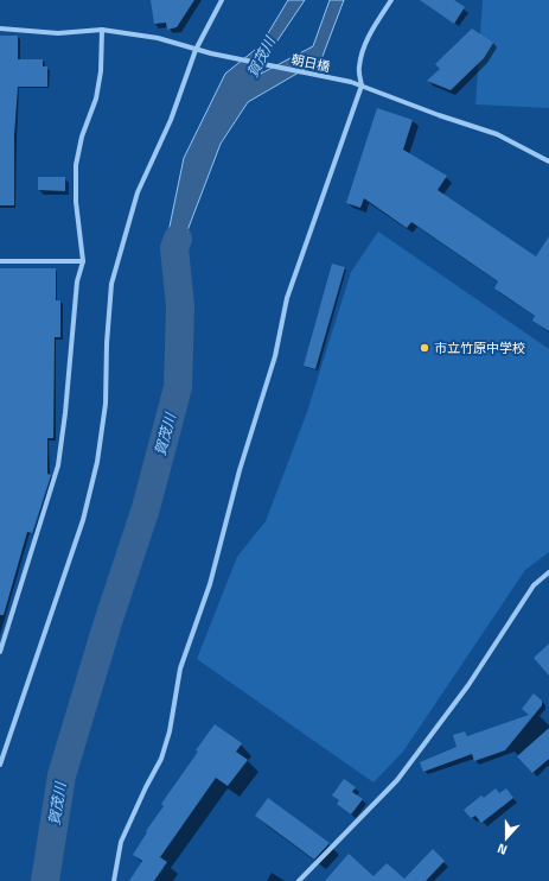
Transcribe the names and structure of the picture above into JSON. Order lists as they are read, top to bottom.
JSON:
{
  "streets": {
    "street": ["朝日橋"]
  },
  "water": ["賀茂川"],
  "places": ["市立竹原中学校"],
  "north": "bottom"
}
